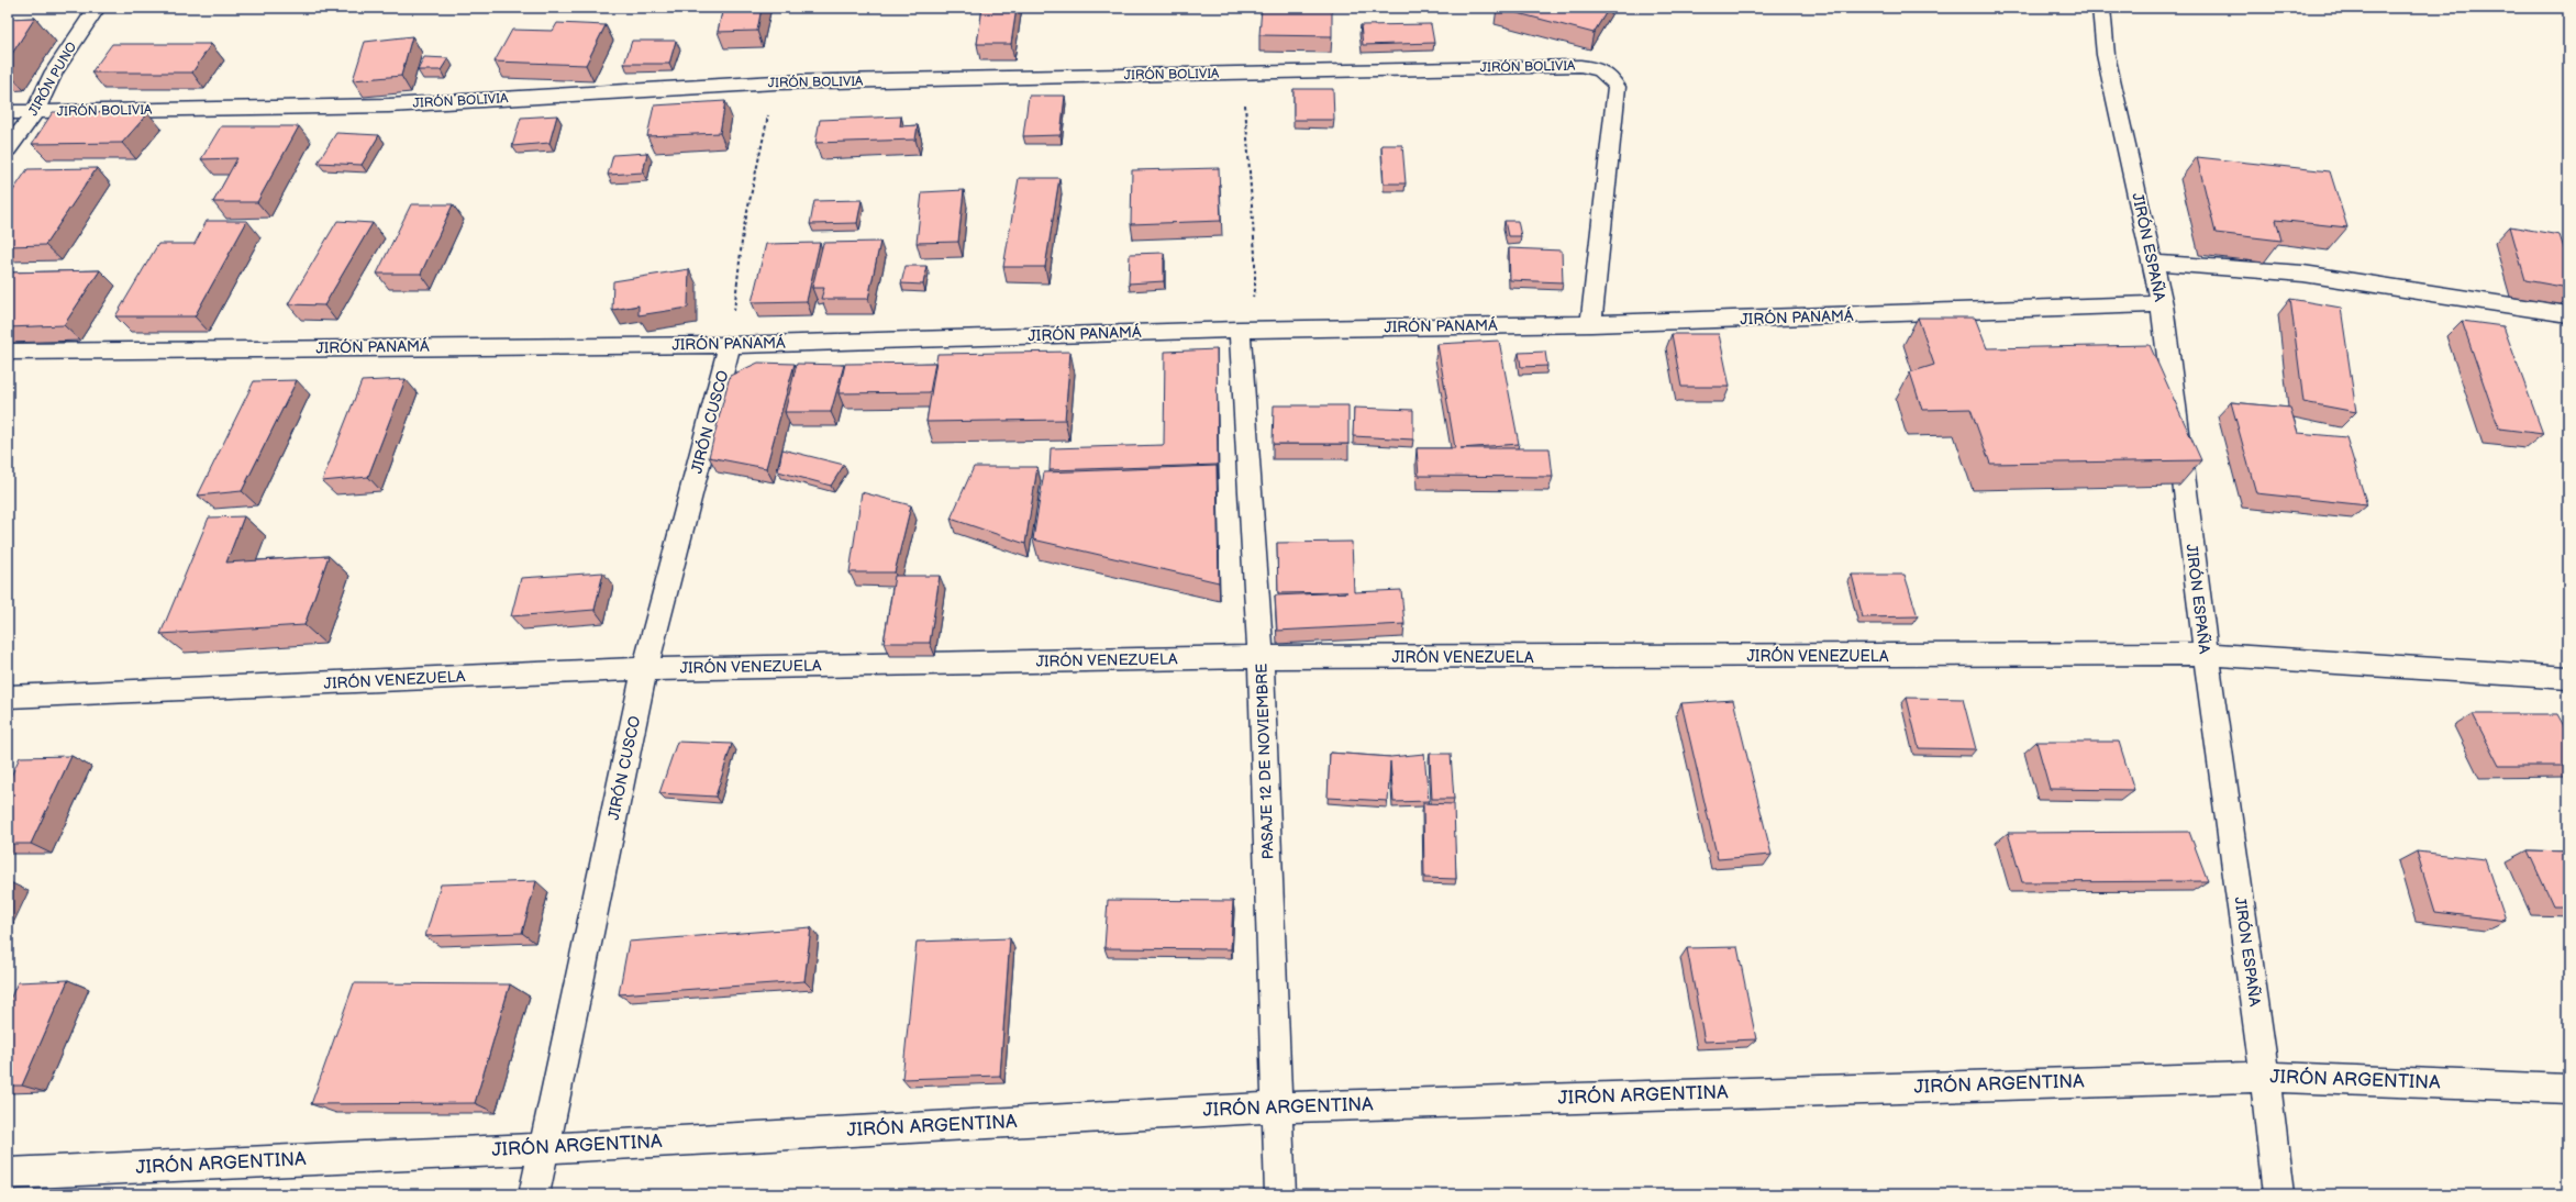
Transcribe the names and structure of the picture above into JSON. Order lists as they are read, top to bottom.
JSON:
{
  "streets": {
    "street": [
      "JIRÓN BOLIVIA",
      "JIRÓN PUNO",
      "JIRÓN ESPAÑA",
      "JIRÓN PANAMÁ",
      "JIRÓN CUSCO",
      "JIRÓN VENEZUELA",
      "PASAJE 12 DE NOVIEMBRE",
      "JIRÓN ARGENTINA"
    ]
  },
  "crossings": [
    ["JIRÓN BOLIVIA", "JIRÓN PUNO"],
    ["JIRÓN BOLIVIA", "JIRÓN PANAMÁ"],
    ["JIRÓN ESPAÑA", "JIRÓN PANAMÁ"],
    ["JIRÓN ESPAÑA", "JIRÓN VENEZUELA"],
    ["JIRÓN ESPAÑA", "JIRÓN ARGENTINA"],
    ["JIRÓN PANAMÁ", "JIRÓN CUSCO"],
    ["JIRÓN PANAMÁ", "PASAJE 12 DE NOVIEMBRE"],
    ["JIRÓN CUSCO", "JIRÓN VENEZUELA"],
    ["JIRÓN CUSCO", "JIRÓN ARGENTINA"],
    ["JIRÓN VENEZUELA", "PASAJE 12 DE NOVIEMBRE"],
    ["PASAJE 12 DE NOVIEMBRE", "JIRÓN ARGENTINA"]
  ]
}
